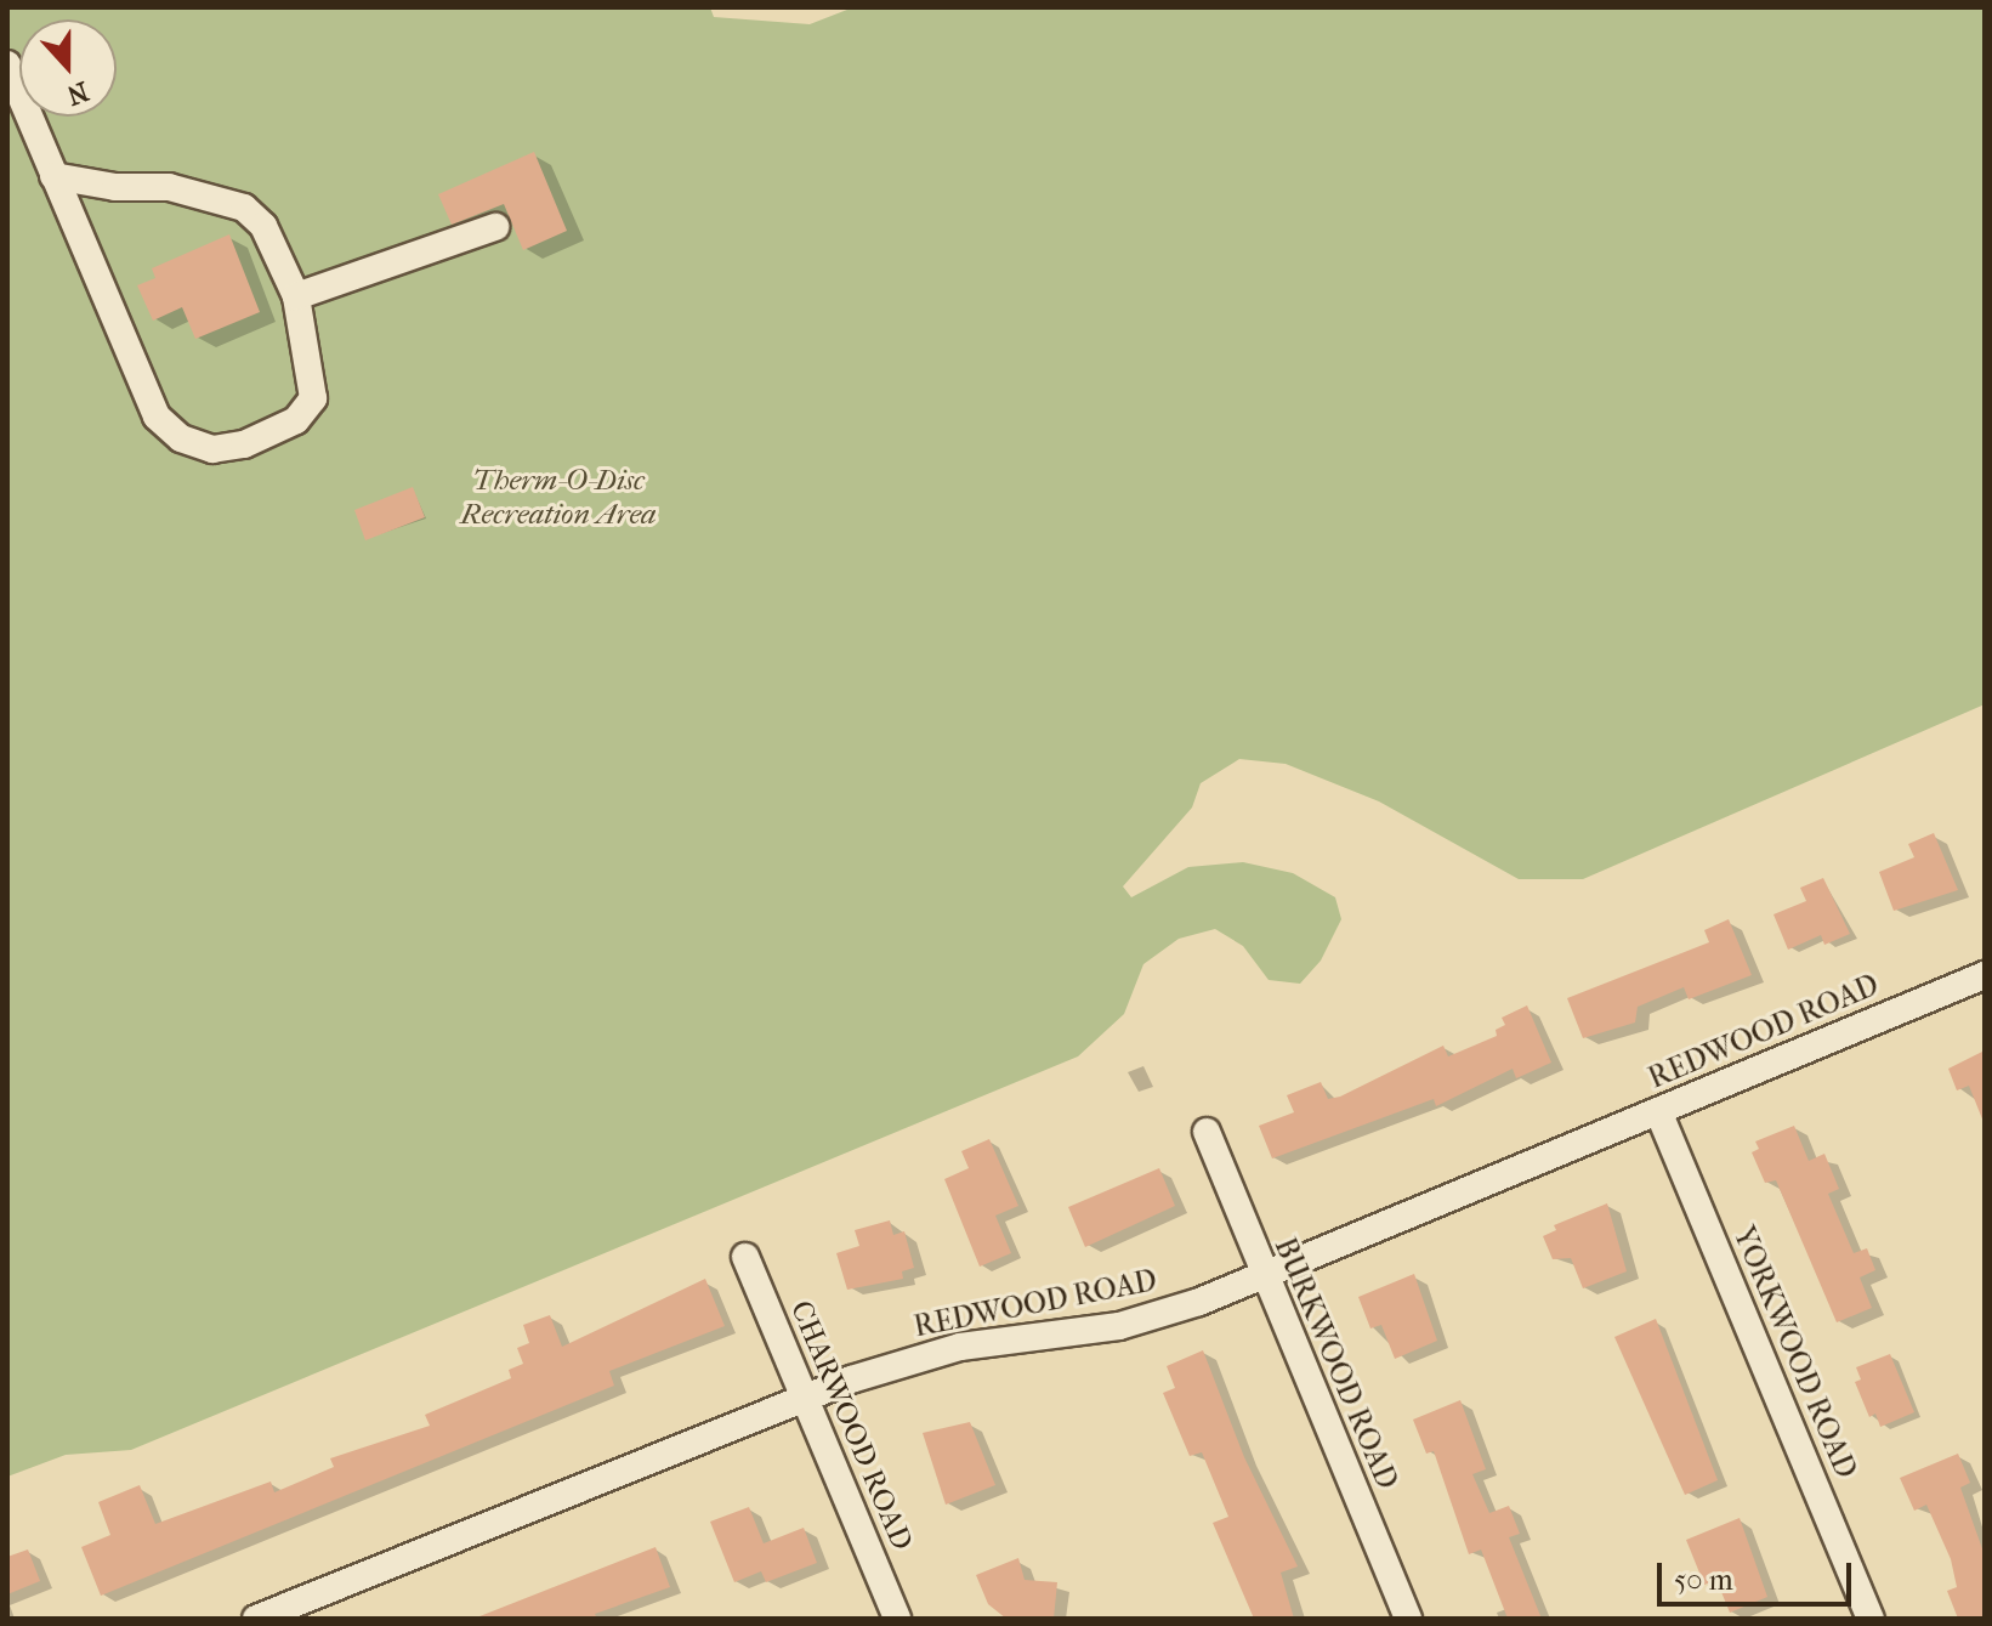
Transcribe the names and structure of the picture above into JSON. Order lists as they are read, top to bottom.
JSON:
{
  "streets": {
    "street": [
      "REDWOOD ROAD",
      "YORKWOOD ROAD",
      "BURKWOOD ROAD",
      "CHARWOOD ROAD"
    ]
  },
  "crossings": [
    ["REDWOOD ROAD", "YORKWOOD ROAD"],
    ["REDWOOD ROAD", "BURKWOOD ROAD"],
    ["REDWOOD ROAD", "CHARWOOD ROAD"]
  ],
  "parks": ["Therm-O-Disc Recreation Area"],
  "scale_bar": "50 m",
  "north": "bottom"
}
